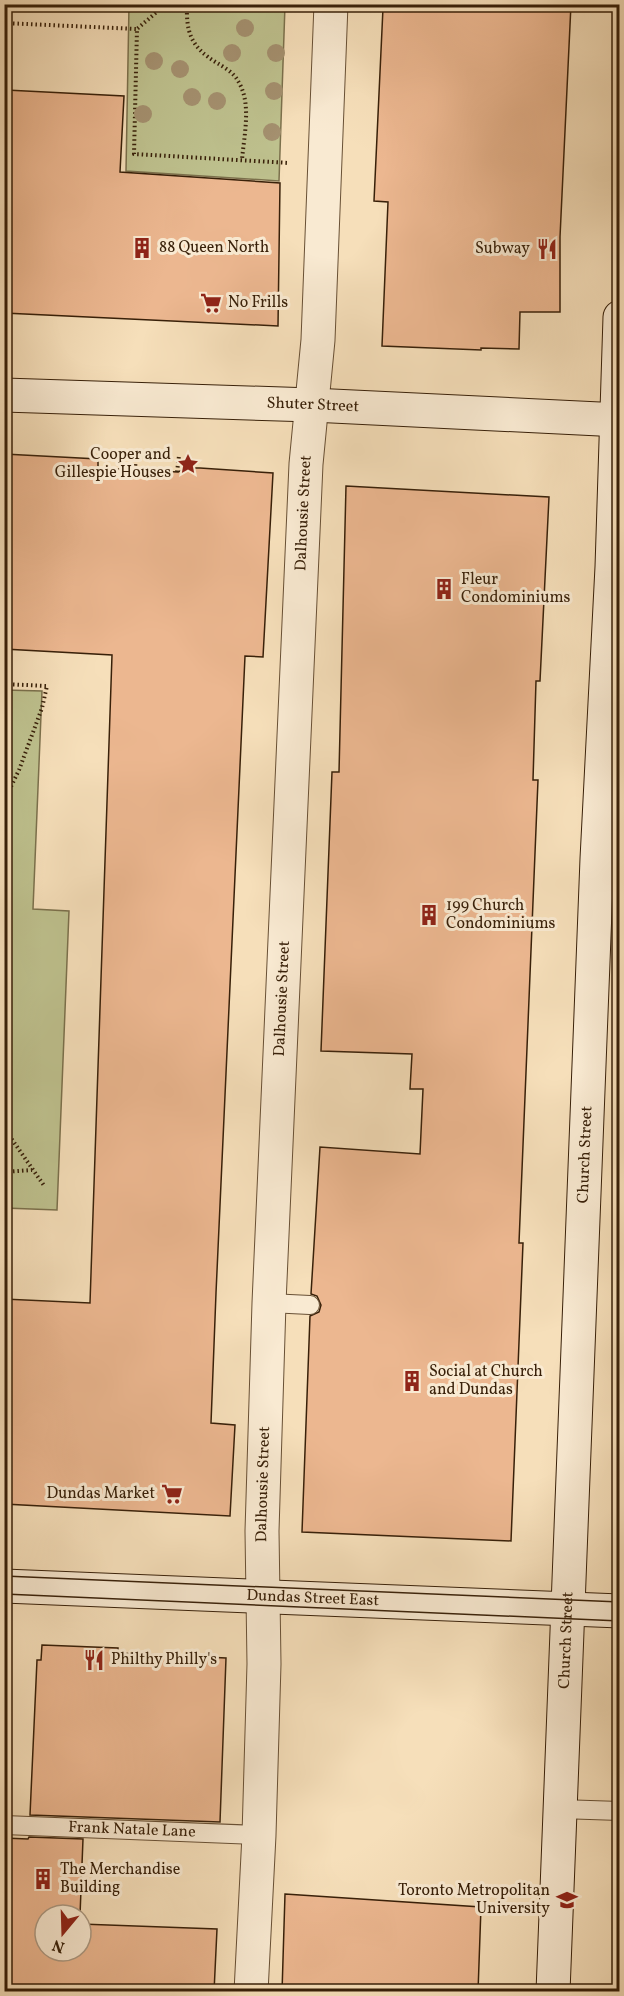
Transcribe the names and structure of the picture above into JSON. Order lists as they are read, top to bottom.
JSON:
{
  "streets": {
    "street": [
      "Shuter Street",
      "Dalhousie Street",
      "Church Street",
      "Dundas Street East"
    ],
    "lane": ["Frank Natale Lane"]
  },
  "crossings": [
    ["Shuter Street", "Dalhousie Street"],
    ["Shuter Street", "Church Street"],
    ["Dalhousie Street", "Dundas Street East"],
    ["Dalhousie Street", "Frank Natale Lane"],
    ["Church Street", "Dundas Street East"]
  ],
  "places": {
    "building": [
      "88 Queen North",
      "Fleur Condominiums",
      "199 Church Condominiums",
      "Social at Church and Dundas",
      "The Merchandise Building"
    ],
    "restaurant": ["Subway", "Philthy Philly's"],
    "supermarket": ["No Frills", "Dundas Market"],
    "place": ["Cooper and Gillespie Houses"],
    "school or university": ["Toronto Metropolitan University"]
  },
  "north": "bottom"
}
